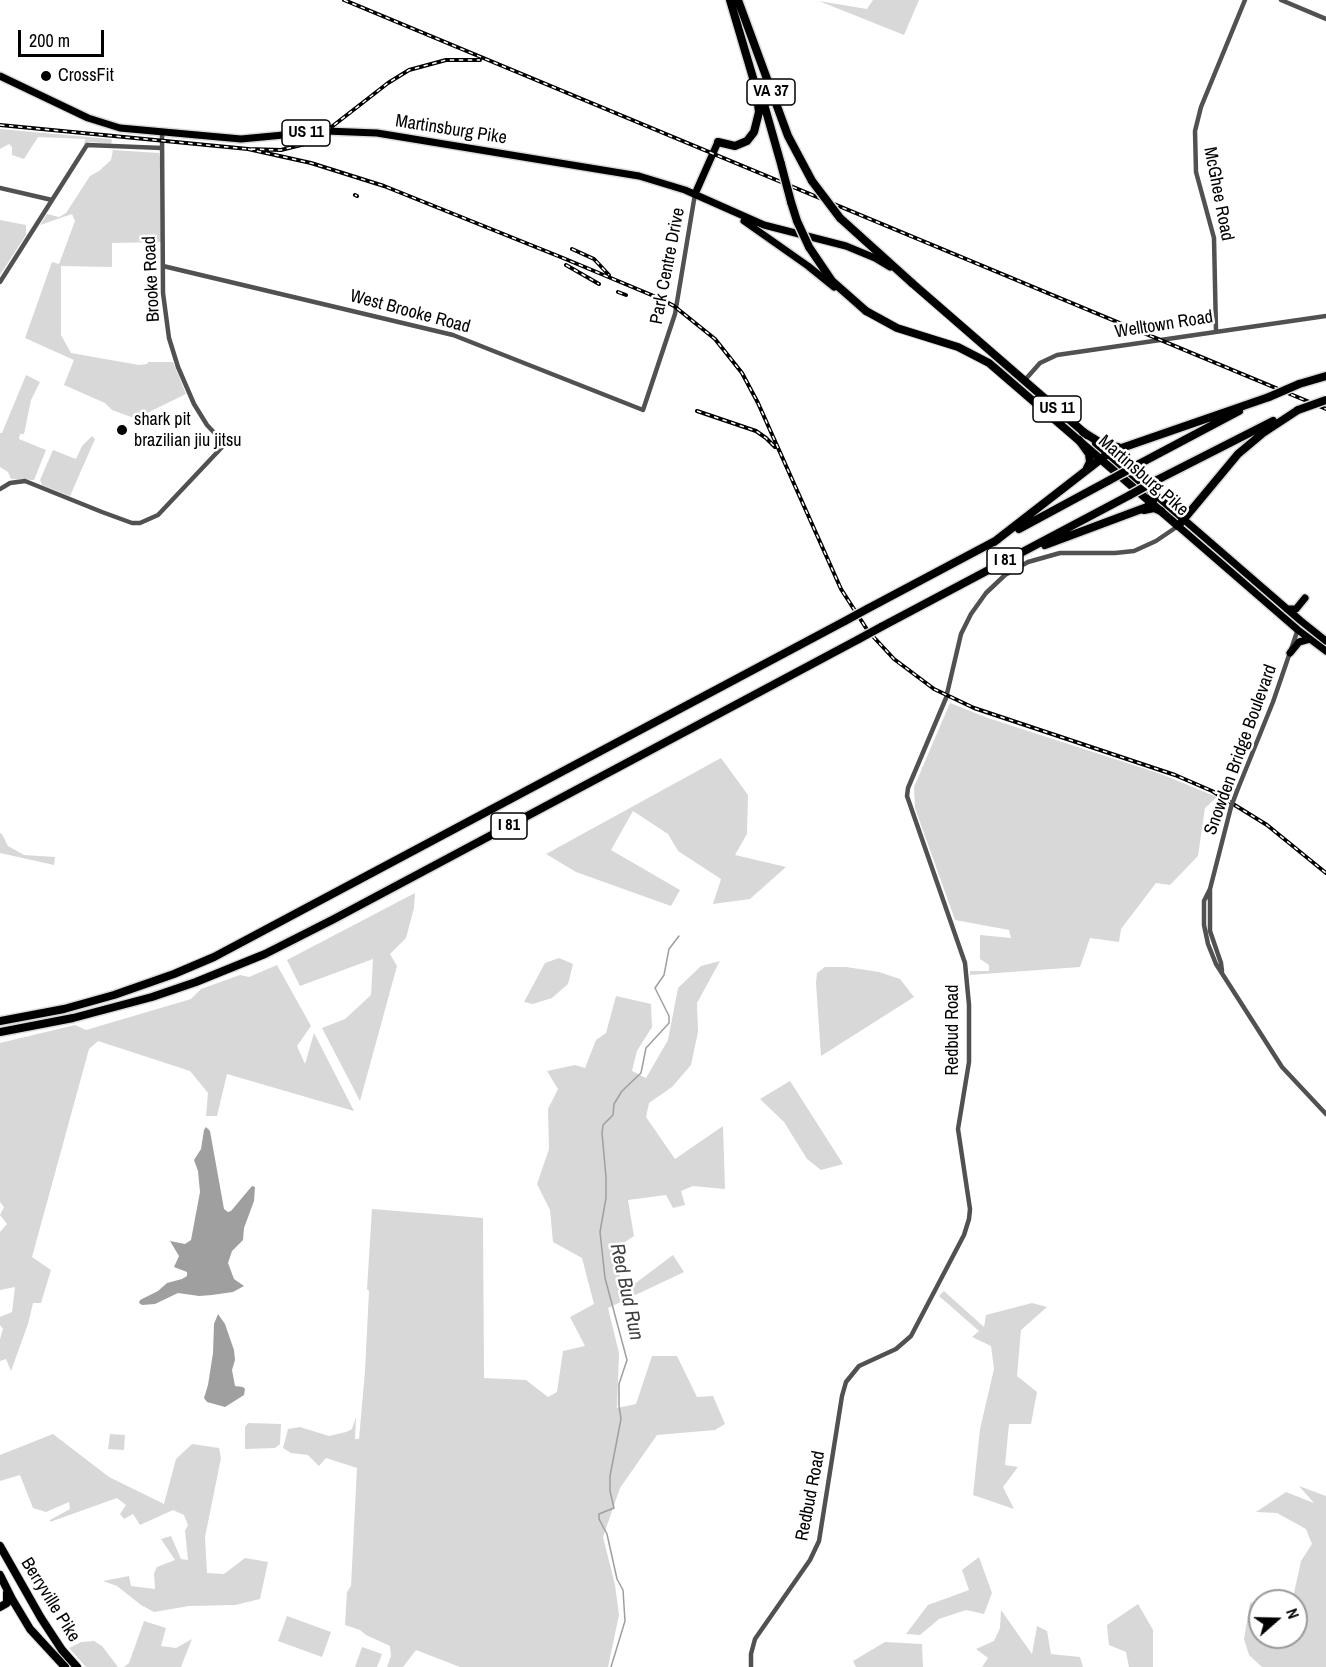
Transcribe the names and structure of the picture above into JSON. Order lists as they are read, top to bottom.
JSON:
{
  "streets": {
    "highway": [
      "VA 37",
      "Martinsburg Pike",
      "US 11",
      "I 81",
      "Berryville Pike"
    ],
    "street": [
      "McGhee Road",
      "Park Centre Drive",
      "Brooke Road",
      "West Brooke Road",
      "Welltown Road",
      "Snowden Bridge Boulevard",
      "Redbud Road"
    ]
  },
  "crossings": [
    ["VA 37", "Martinsburg Pike"],
    ["VA 37", "US 11"],
    ["Martinsburg Pike", "US 11"],
    ["Martinsburg Pike", "Park Centre Drive"],
    ["Martinsburg Pike", "Brooke Road"],
    ["Martinsburg Pike", "Welltown Road"],
    ["Martinsburg Pike", "Snowden Bridge Boulevard"],
    ["Martinsburg Pike", "Redbud Road"],
    ["US 11", "Brooke Road"],
    ["McGhee Road", "Welltown Road"],
    ["Park Centre Drive", "West Brooke Road"],
    ["Brooke Road", "West Brooke Road"]
  ],
  "water": ["Red Bud Run"],
  "places": ["CrossFit", "shark pit brazilian jiu jitsu"],
  "scale_bar": "200 m",
  "north": "right"
}
